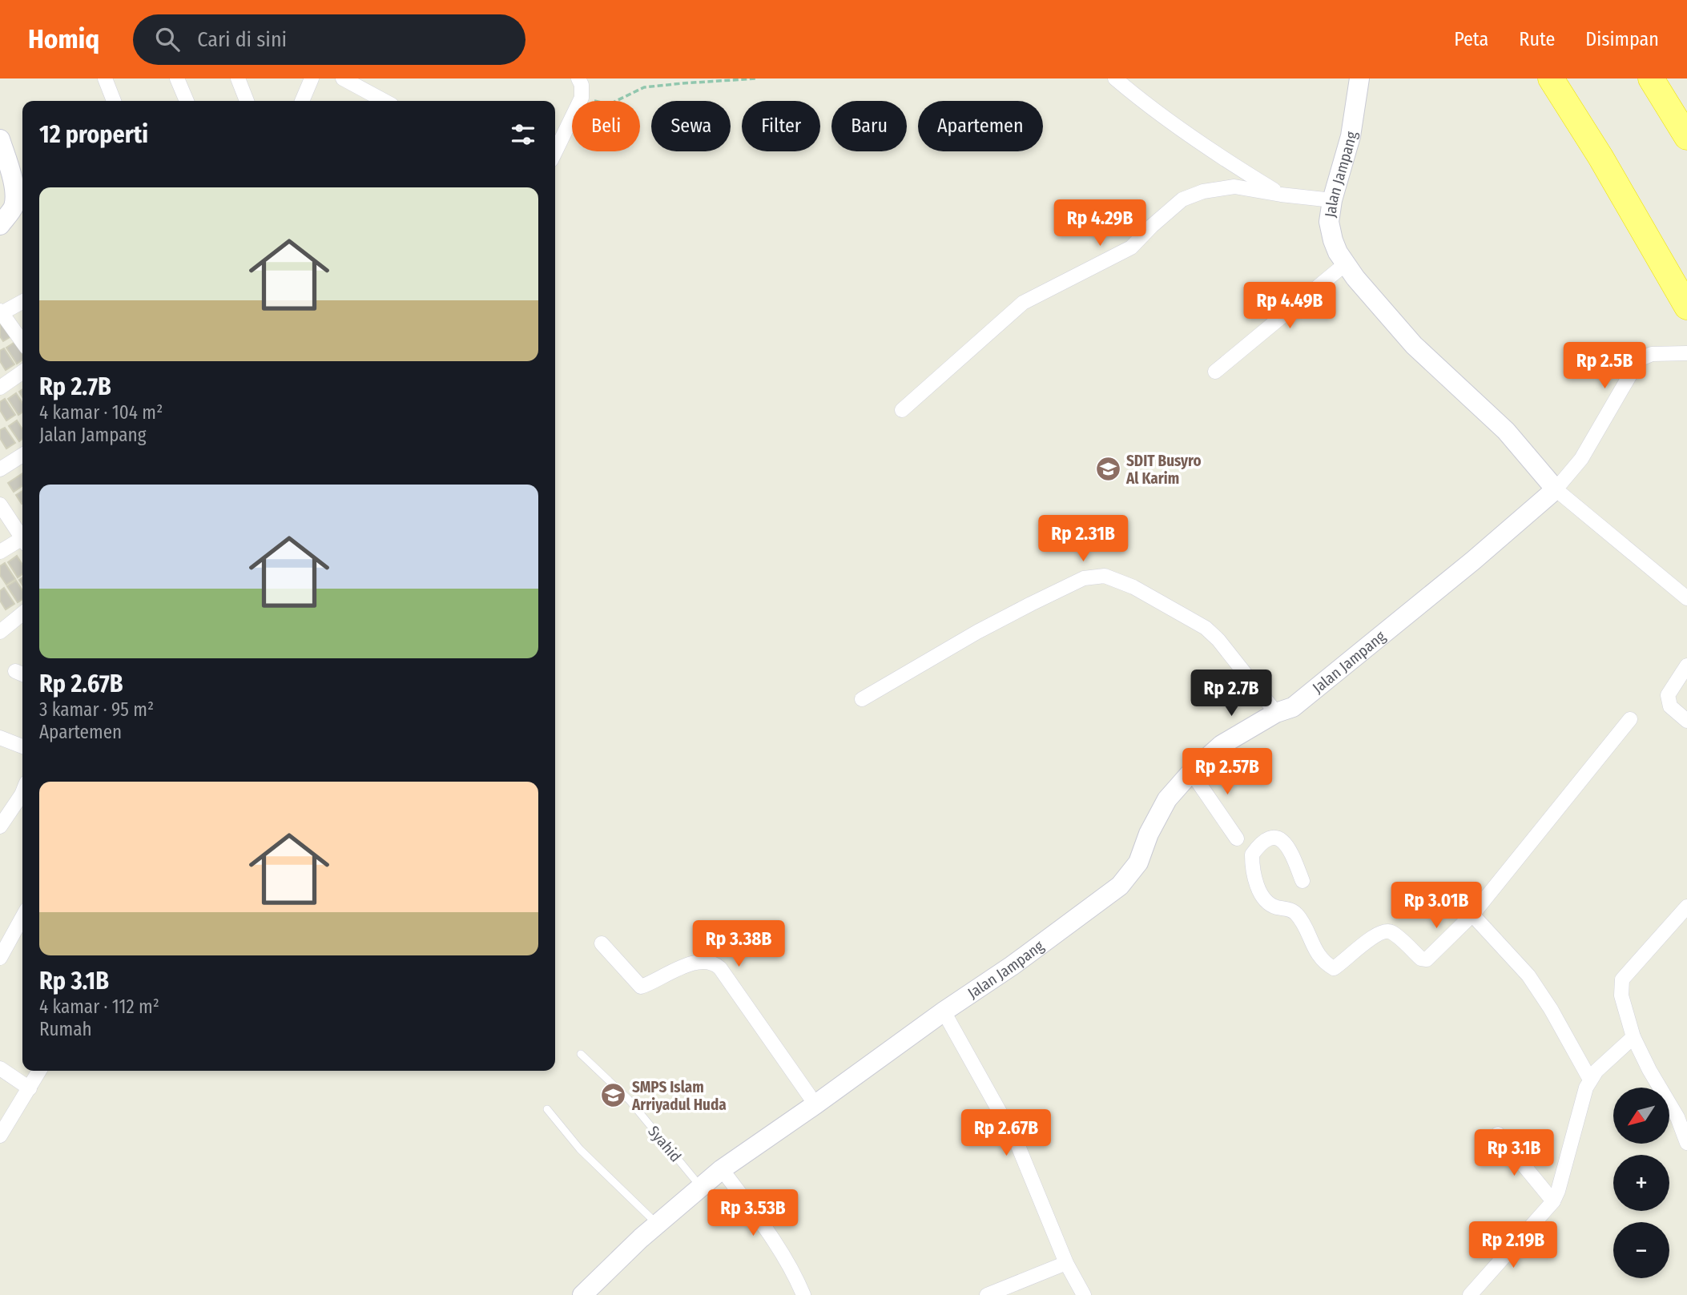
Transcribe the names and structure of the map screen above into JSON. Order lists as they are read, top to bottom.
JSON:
{
  "streets": {
    "street": ["Jalan Jampang"],
    "lane": ["Syahid"]
  },
  "crossings": [
    ["Jalan Jampang", "Syahid"]
  ],
  "places": {
    "school or university": ["SDIT Busyro Al Karim", "SMPS Islam Arriyadul Huda"]
  },
  "north": "bottom left",
  "page": {
    "header": "Homiq",
    "search": "Cari di sini",
    "nav": ["Peta", "Rute", "Disimpan"],
    "chip": [
      "Beli",
      "Sewa",
      "Filter",
      "Baru",
      "Apartemen"
    ],
    "heading": "12 properti",
    "list": [
      {
        "name": "Rp 2.7B",
        "note": "4 kamar · 104 m² · Jalan Jampang"
      },
      {
        "name": "Rp 2.67B",
        "note": "3 kamar · 95 m² · Apartemen"
      },
      {
        "name": "Rp 3.1B",
        "note": "4 kamar · 112 m² · Rumah"
      }
    ],
    "price": [
      "Rp 4.29B",
      "Rp 4.49B",
      "Rp 2.5B",
      "Rp 2.31B",
      "Rp 2.7B",
      "Rp 2.57B",
      "Rp 3.01B",
      "Rp 3.38B",
      "Rp 2.67B",
      "Rp 3.1B",
      "Rp 3.53B",
      "Rp 2.19B"
    ],
    "map_buttons": ["+", "−"]
  }
}
